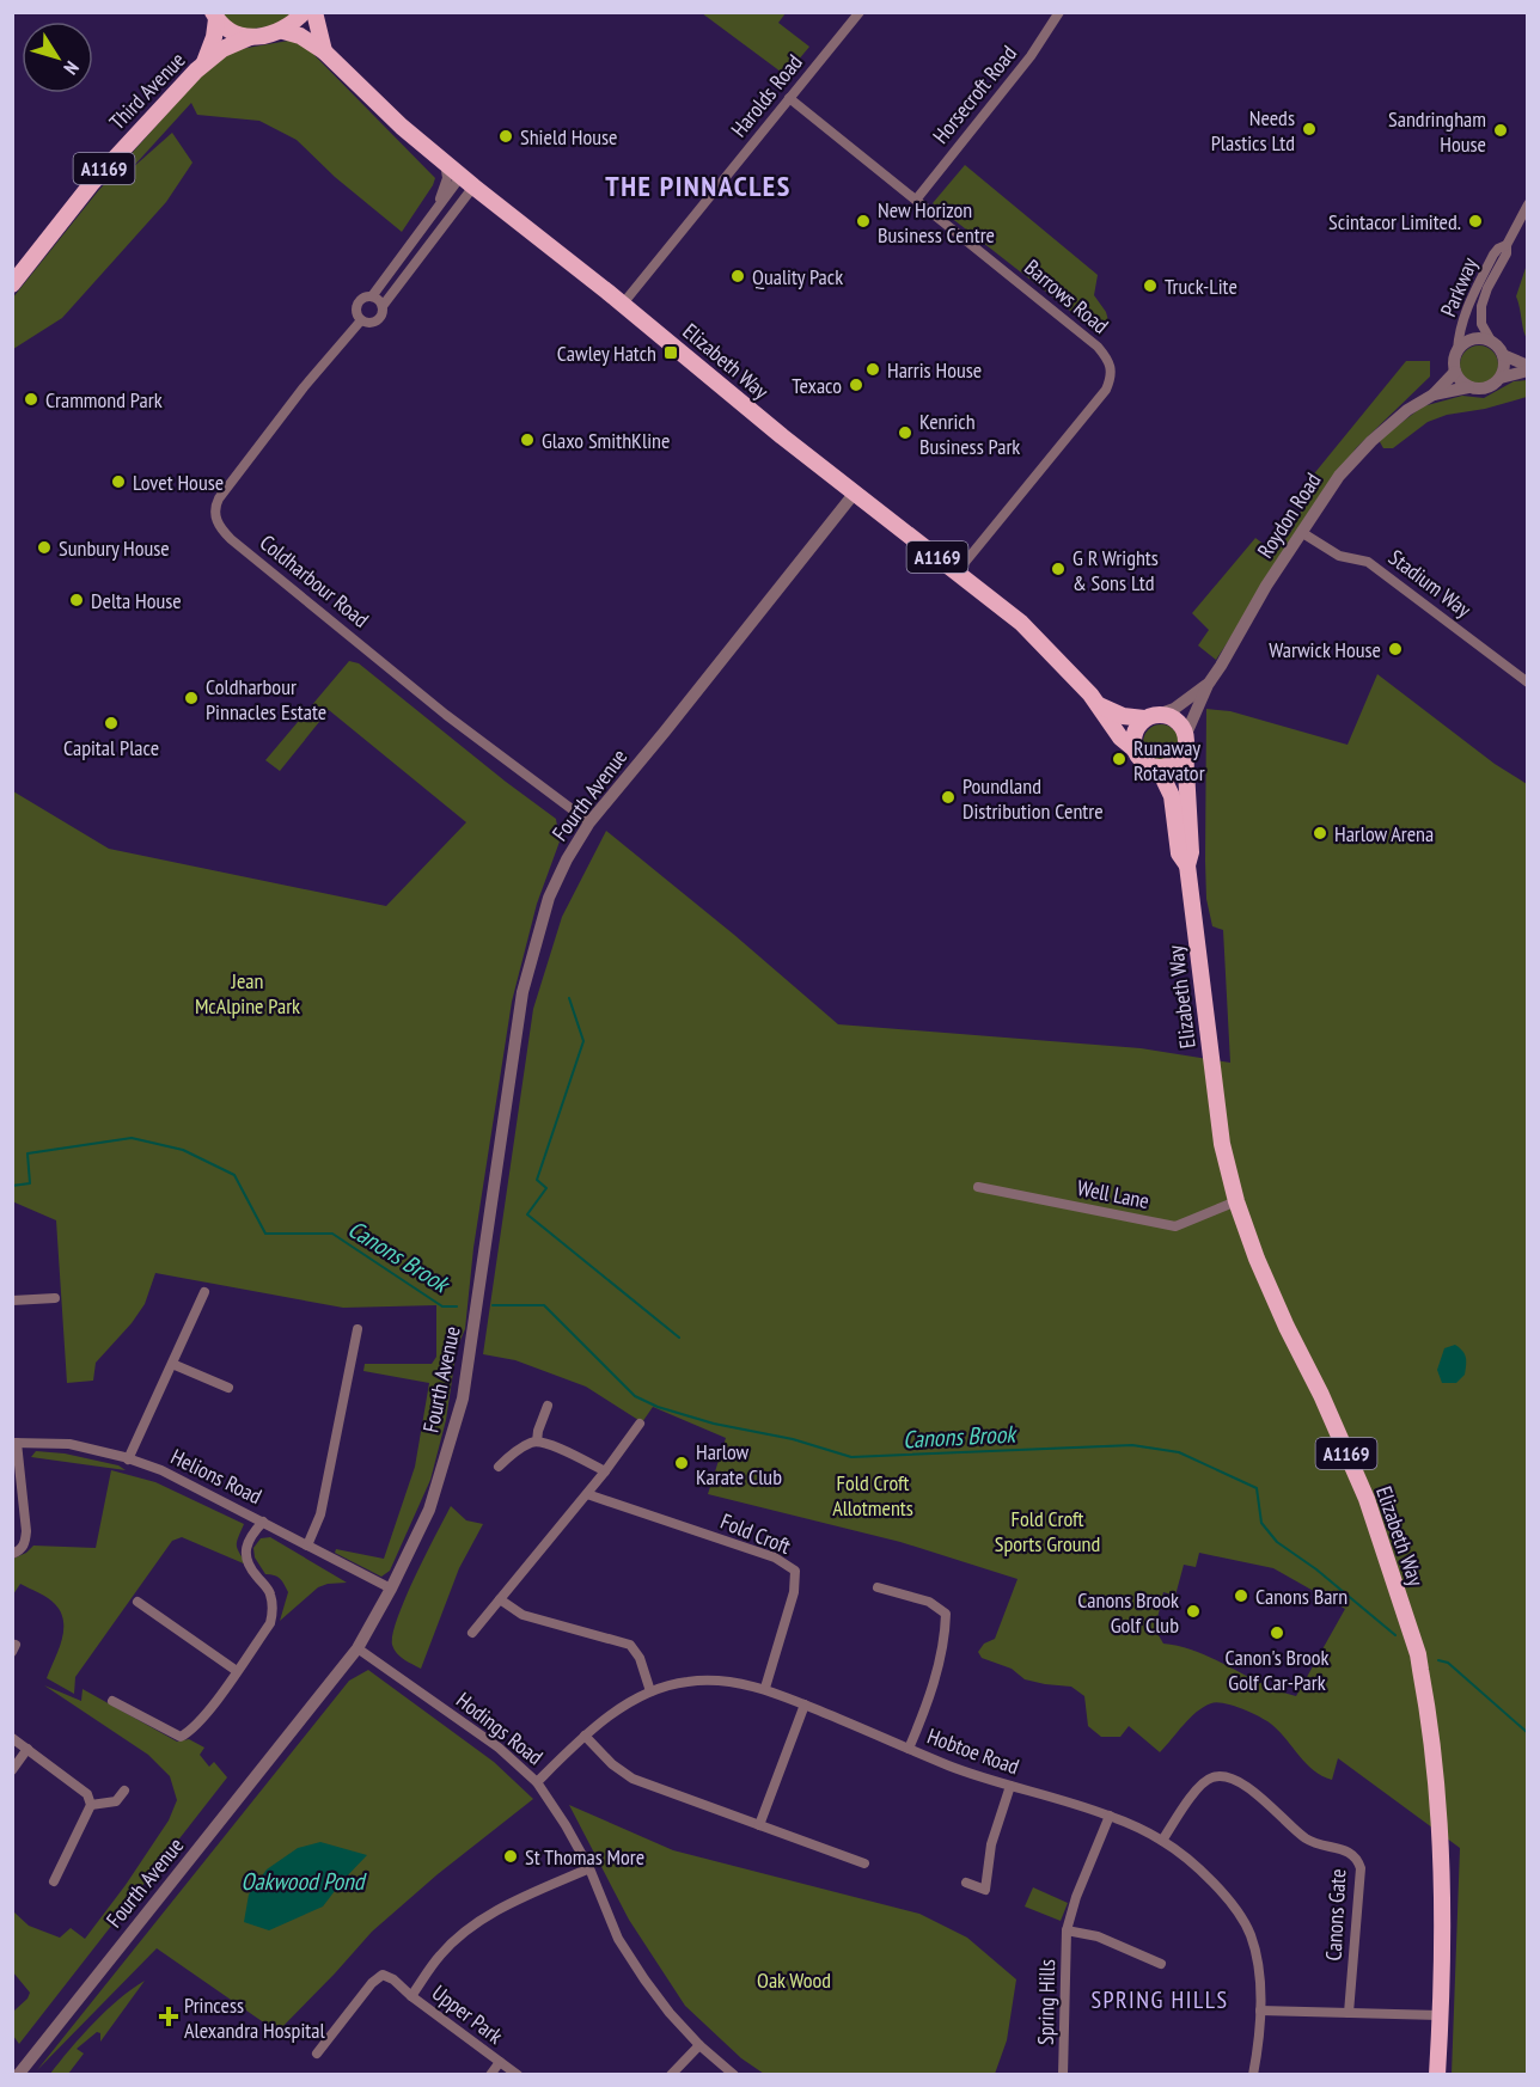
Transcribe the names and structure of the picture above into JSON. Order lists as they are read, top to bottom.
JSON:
{
  "streets": {
    "main road": ["Third Avenue", "A1169", "Elizabeth Way"],
    "street": [
      "Horsecroft Road",
      "Harolds Road",
      "Parkway",
      "Barrows Road",
      "Roydon Road",
      "Coldharbour Road",
      "Stadium Way",
      "Fourth Avenue",
      "Well Lane",
      "Helions Road",
      "Fold Croft",
      "Hodings Road",
      "Hobtoe Road",
      "Canons Gate",
      "Spring Hills",
      "Upper Park"
    ]
  },
  "crossings": [
    ["Third Avenue", "Elizabeth Way"],
    ["Horsecroft Road", "Barrows Road"],
    ["Harolds Road", "Barrows Road"],
    ["Harolds Road", "Elizabeth Way"],
    ["Parkway", "Roydon Road"],
    ["Barrows Road", "Elizabeth Way"],
    ["Elizabeth Way", "Roydon Road"],
    ["Elizabeth Way", "Coldharbour Road"],
    ["Elizabeth Way", "Fourth Avenue"],
    ["Elizabeth Way", "Well Lane"],
    ["Roydon Road", "Stadium Way"],
    ["Coldharbour Road", "Fourth Avenue"],
    ["Fourth Avenue", "Helions Road"],
    ["Fourth Avenue", "Hodings Road"],
    ["Fold Croft", "Hobtoe Road"],
    ["Hodings Road", "Hobtoe Road"],
    ["Hodings Road", "Upper Park"],
    ["Hobtoe Road", "Canons Gate"],
    ["Hobtoe Road", "Spring Hills"]
  ],
  "districts": ["THE PINNACLES", "SPRING HILLS"],
  "water": ["Canons Brook", "Oakwood Pond"],
  "parks": [
    "Jean McAlpine Park",
    "Fold Croft Allotments",
    "Fold Croft Sports Ground",
    "Oak Wood"
  ],
  "places": {
    "other": [
      "Needs Plastics Ltd",
      "Sandringham House",
      "Shield House",
      "New Horizon Business Centre",
      "Scintacor Limited.",
      "Quality Pack",
      "Truck-Lite",
      "Harris House",
      "Texaco",
      "Crammond Park",
      "Kenrich Business Park",
      "Glaxo SmithKline",
      "Lovet House",
      "Sunbury House",
      "G R Wrights & Sons Ltd",
      "Delta House",
      "Warwick House",
      "Coldharbour Pinnacles Estate",
      "Capital Place",
      "Runaway Rotavator",
      "Poundland Distribution Centre",
      "Harlow Arena",
      "Harlow Karate Club",
      "Canons Barn",
      "Canons Brook Golf Club",
      "Canon's Brook Golf Car-Park",
      "St Thomas More"
    ],
    "transit": ["Cawley Hatch"],
    "health": ["Princess Alexandra Hospital"]
  },
  "north": "bottom right"
}
